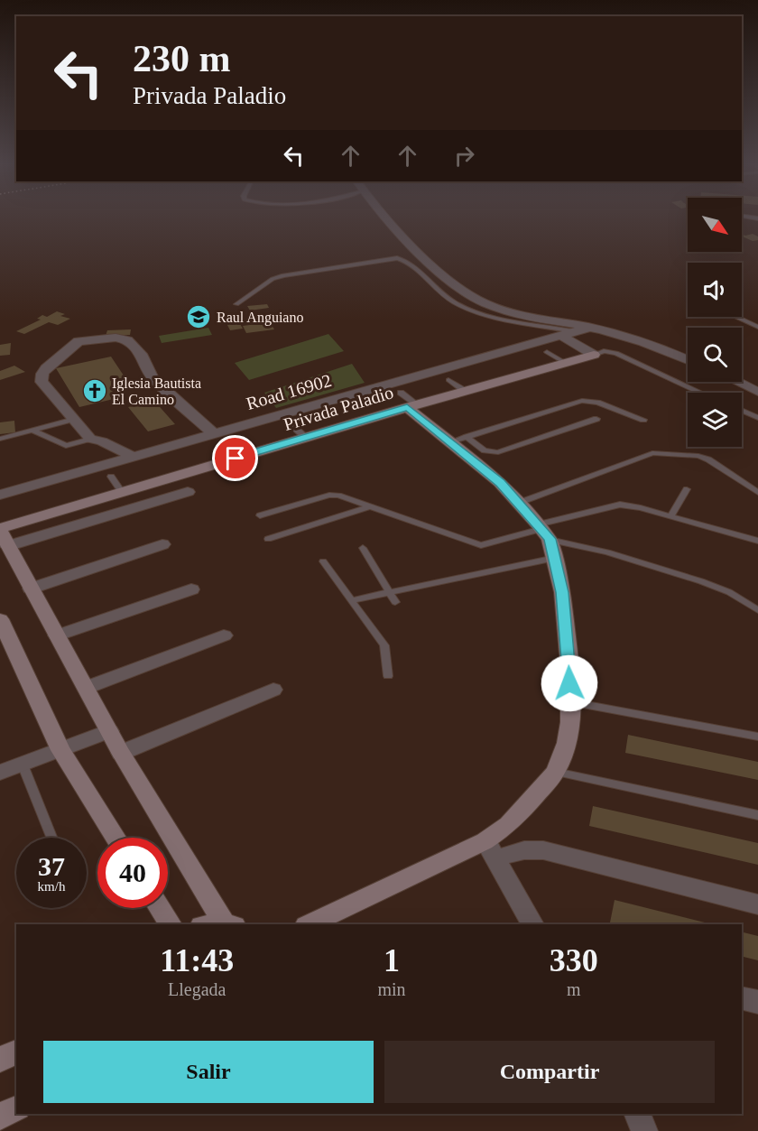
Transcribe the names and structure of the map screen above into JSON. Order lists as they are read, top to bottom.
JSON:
{
  "streets": {
    "street": ["Road 16902", "Privada Paladio"]
  },
  "places": {
    "school or university": ["Raul Anguiano"],
    "church": ["Iglesia Bautista El Camino"]
  },
  "north": "bottom right",
  "page": {
    "turn": ["230 m", "Privada Paladio"],
    "speed": "37 km/h",
    "limit": "40",
    "eta": [
      "11:43",
      "Llegada",
      "1",
      "min",
      "330",
      "m"
    ],
    "buttons": ["Salir", "Compartir"]
  }
}
